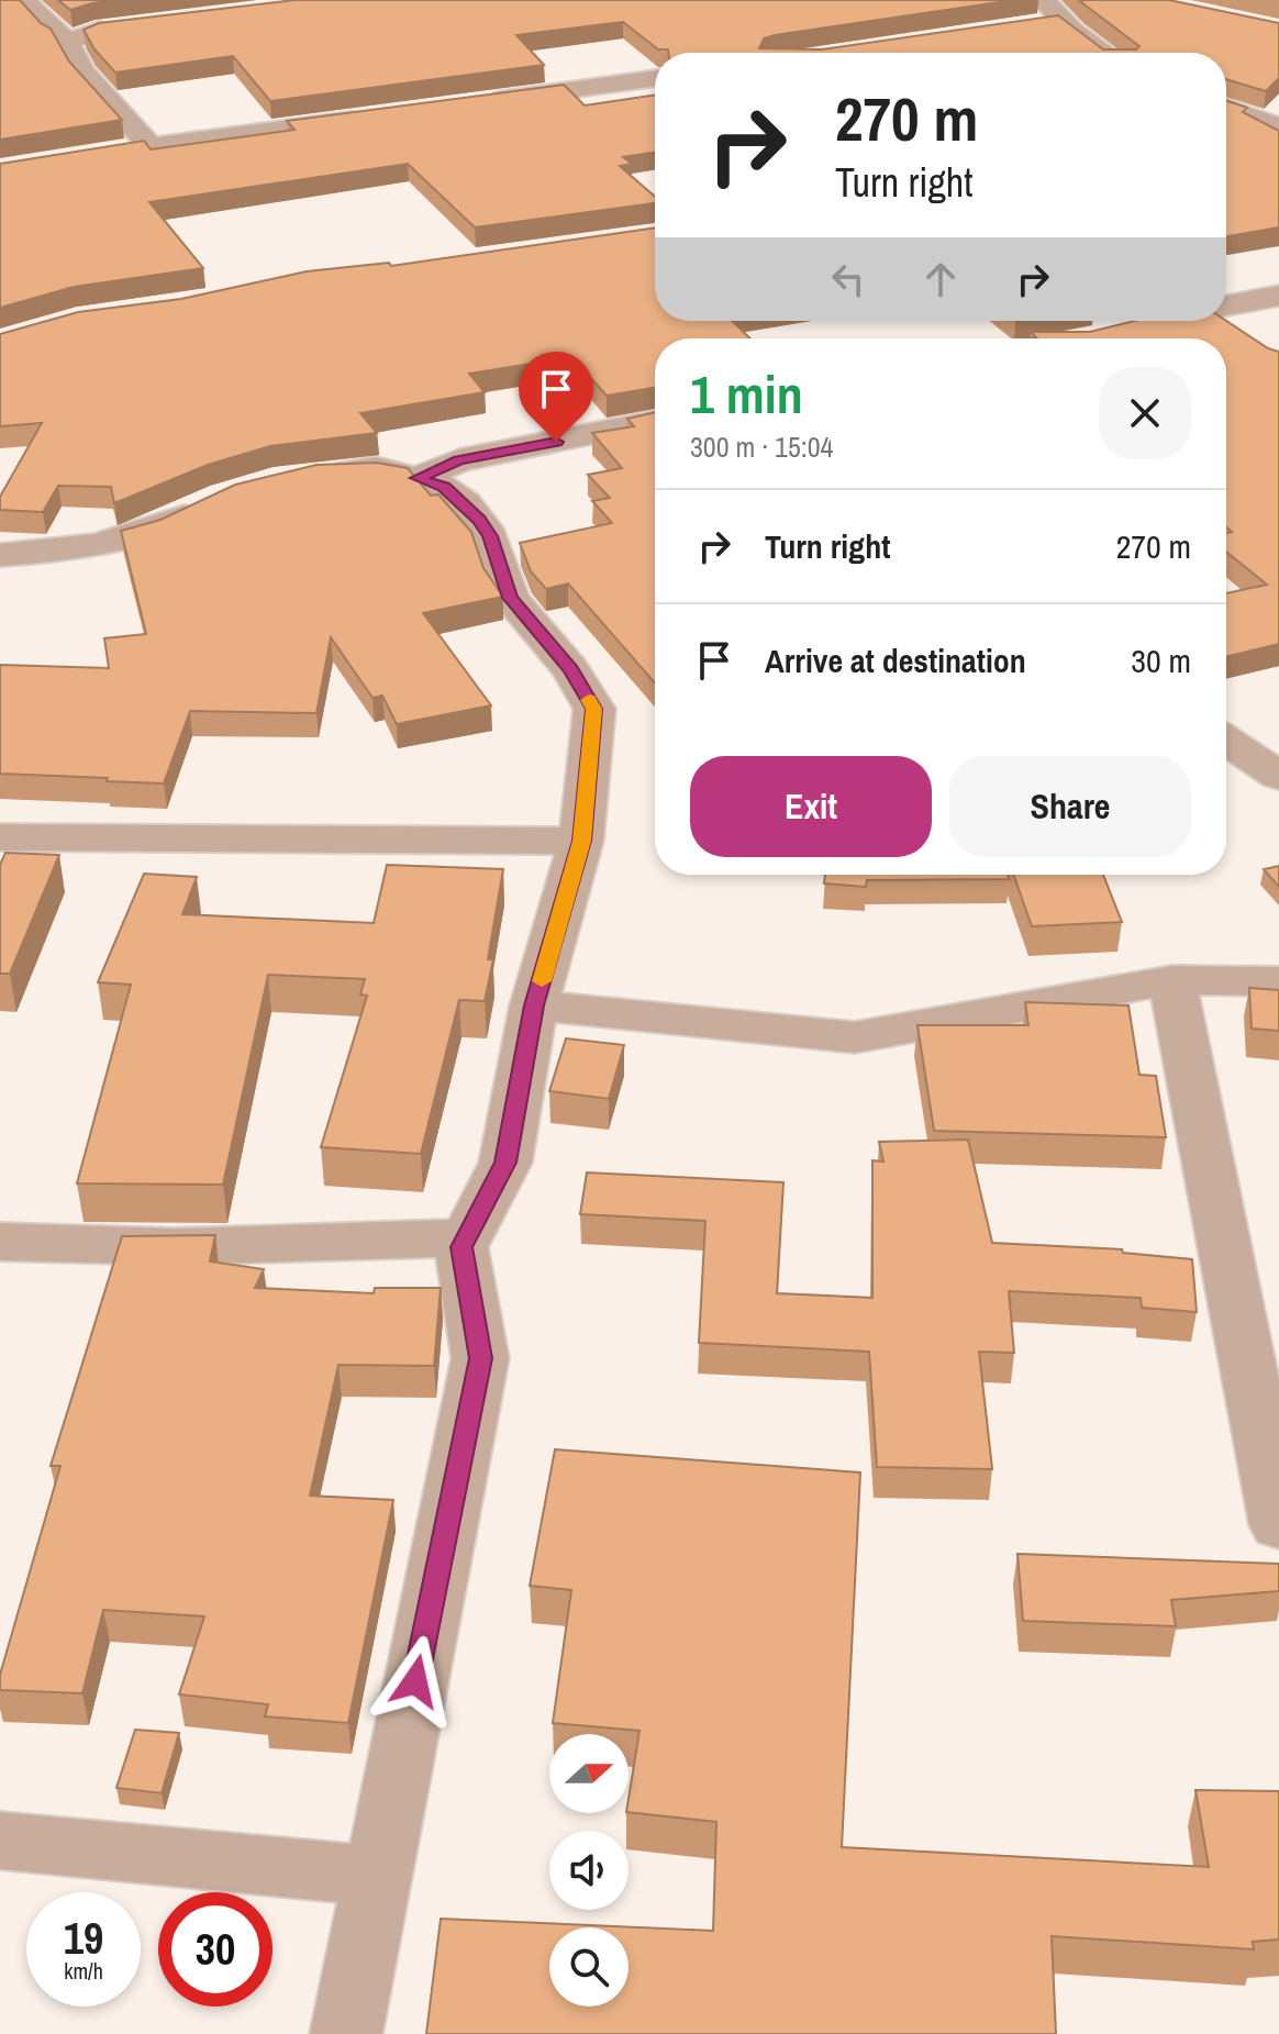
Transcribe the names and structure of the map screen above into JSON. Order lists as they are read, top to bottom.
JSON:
{
  "north": "right",
  "page": {
    "turn": ["270 m", "Turn right"],
    "heading": ["1 min", "300 m · 15:04"],
    "list": [
      {
        "name": "Turn right",
        "value": "270 m"
      },
      {
        "name": "Arrive at destination",
        "value": "30 m"
      }
    ],
    "buttons": ["Exit", "Share"],
    "speed": "19 km/h",
    "limit": "30"
  }
}
